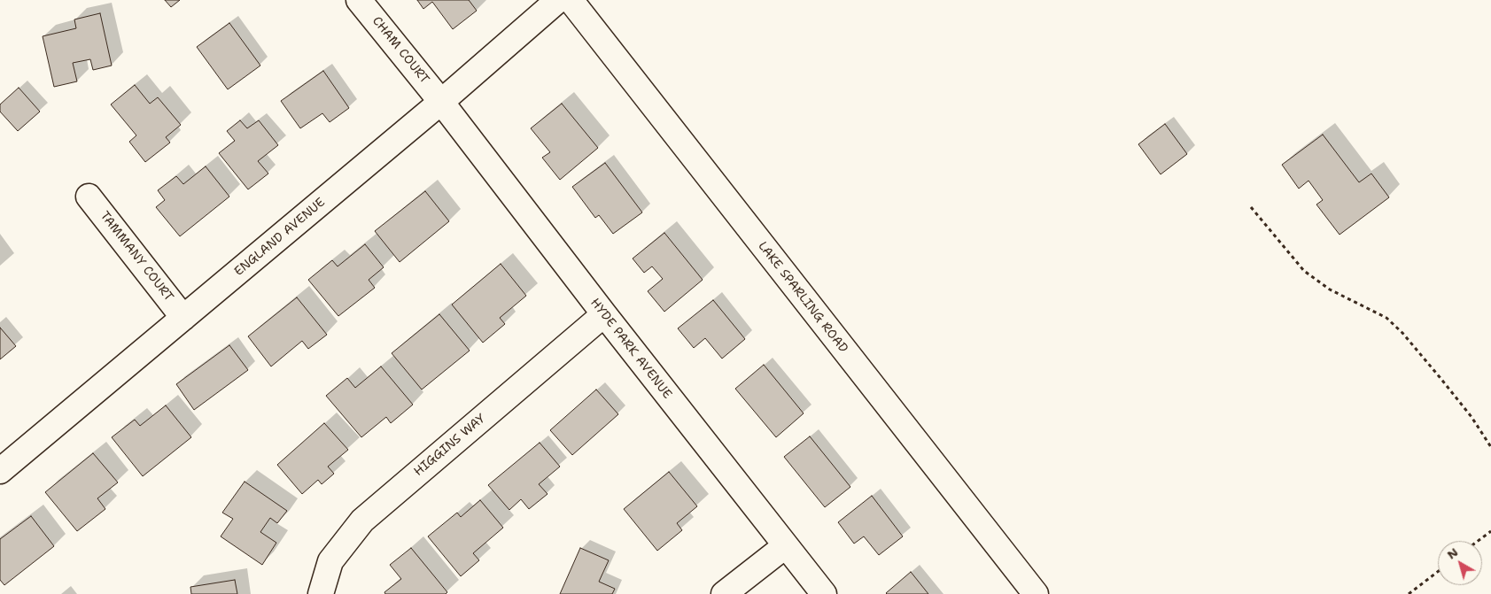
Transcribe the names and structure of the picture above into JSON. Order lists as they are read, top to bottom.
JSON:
{
  "streets": {
    "street": [
      "CHAM COURT",
      "ENGLAND AVENUE",
      "TAMMANY COURT",
      "LAKE SPARLING ROAD",
      "HYDE PARK AVENUE",
      "HIGGINS WAY"
    ]
  },
  "crossings": [
    ["CHAM COURT", "ENGLAND AVENUE"],
    ["CHAM COURT", "HYDE PARK AVENUE"],
    ["ENGLAND AVENUE", "TAMMANY COURT"],
    ["ENGLAND AVENUE", "HYDE PARK AVENUE"],
    ["HYDE PARK AVENUE", "HIGGINS WAY"]
  ],
  "north": "top left"
}
